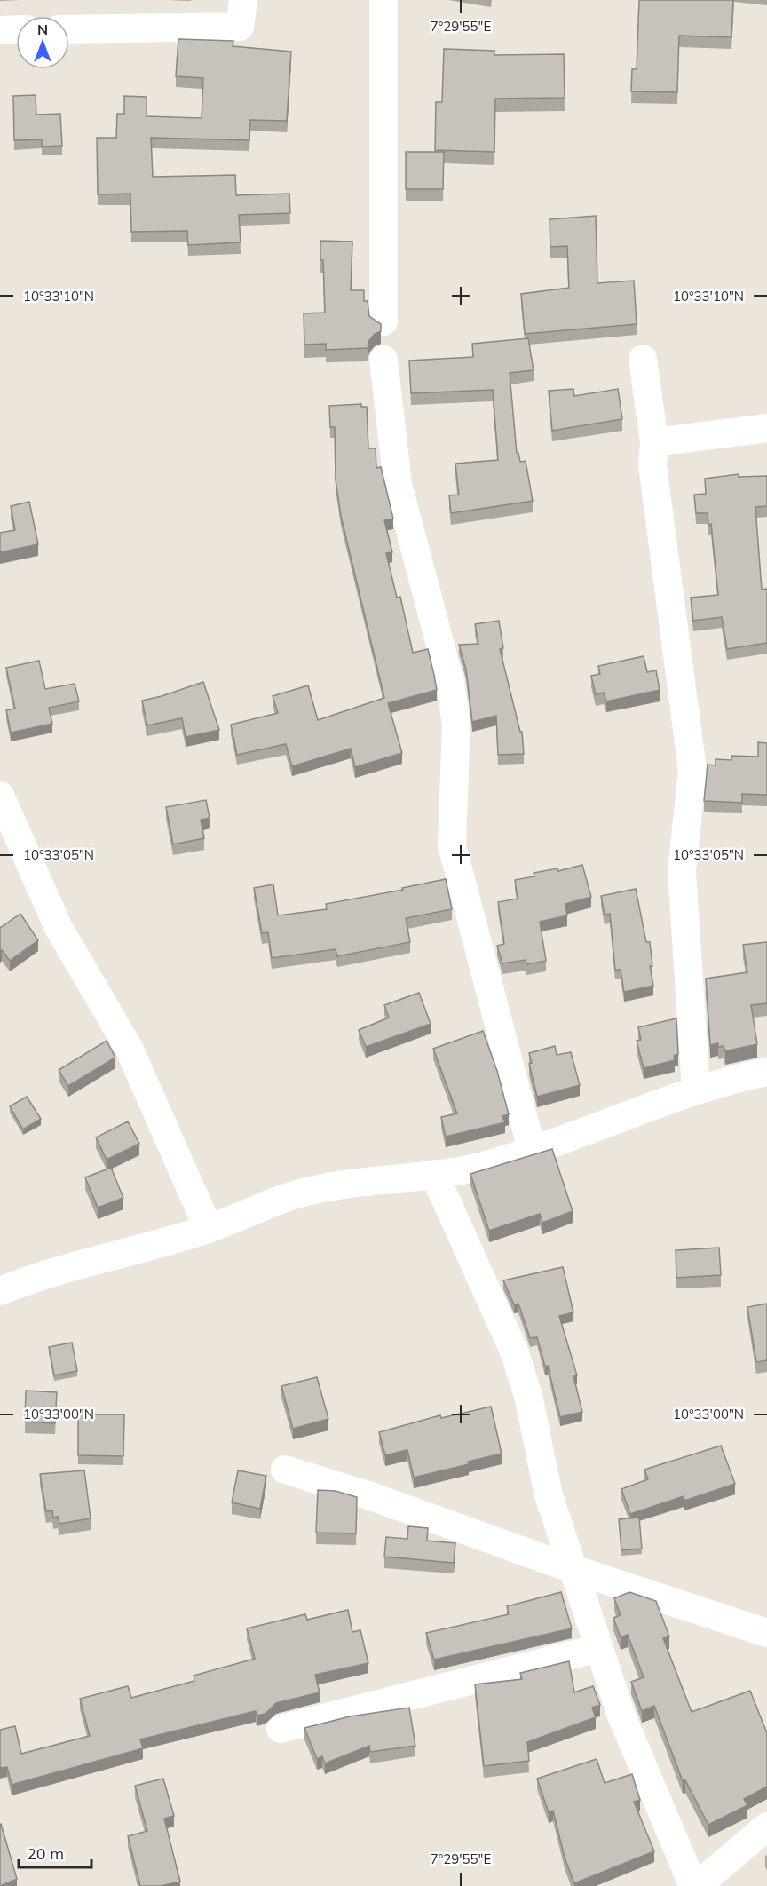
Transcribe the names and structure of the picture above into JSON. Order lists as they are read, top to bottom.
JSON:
{
  "scale_bar": "20 m",
  "north": "top",
  "coordinates": [
    "7°29'55\"E",
    "10°33'10\"N",
    "10°33'05\"N",
    "10°33'00\"N"
  ]
}
